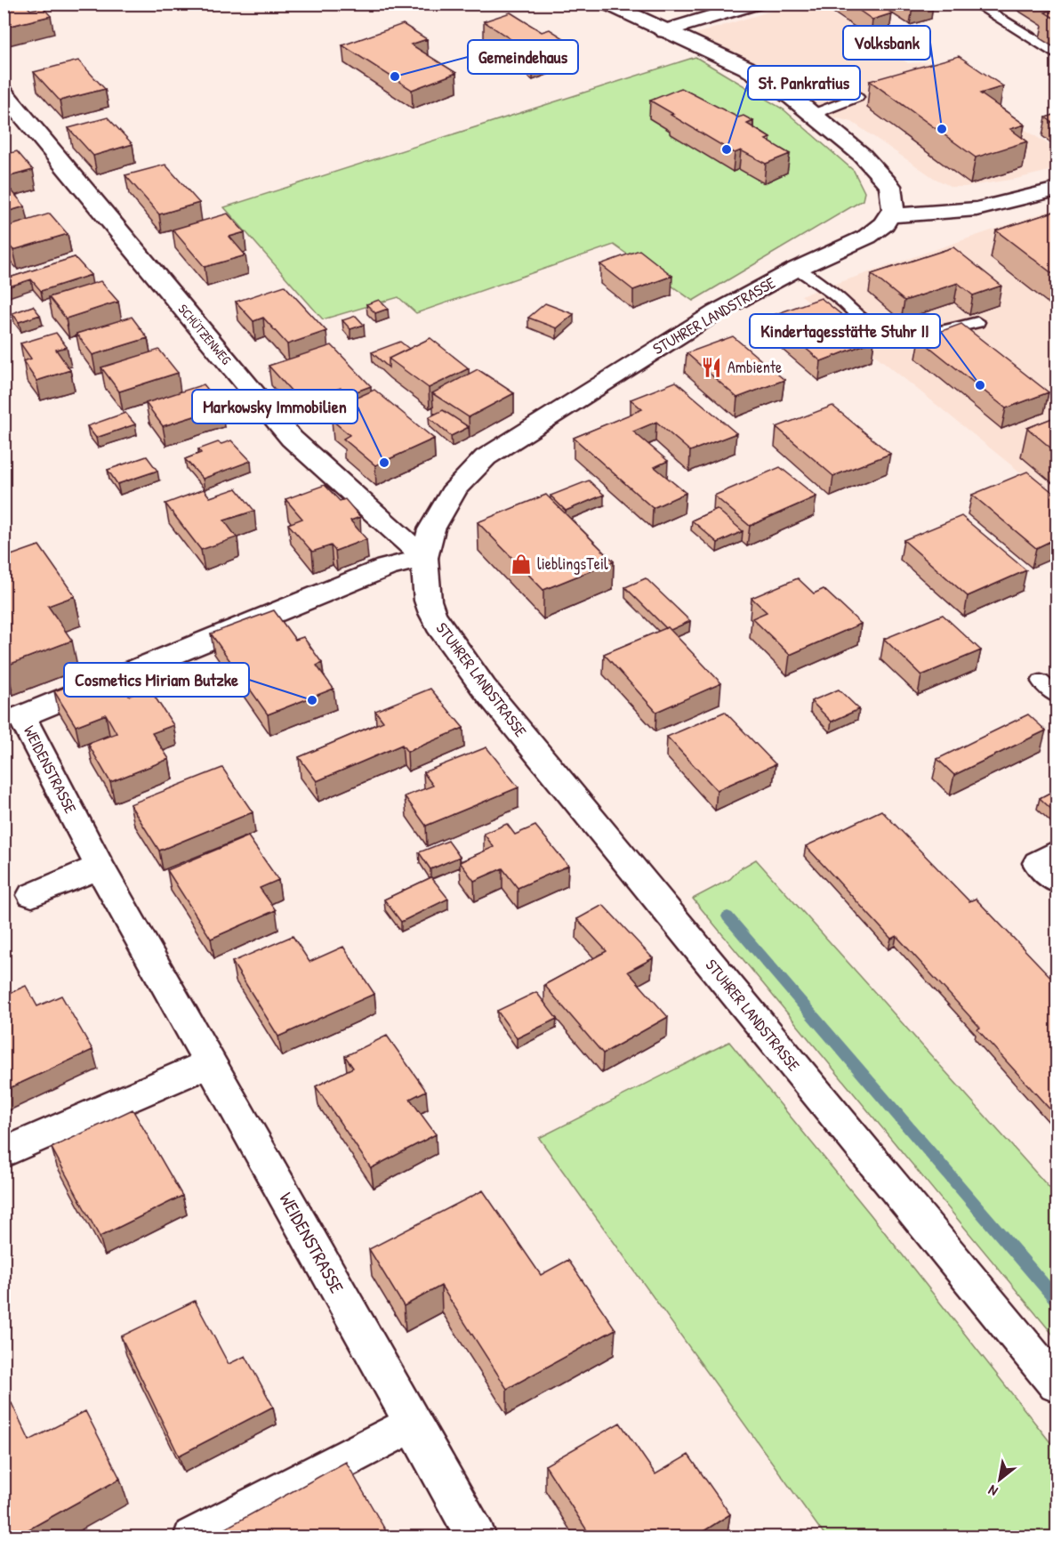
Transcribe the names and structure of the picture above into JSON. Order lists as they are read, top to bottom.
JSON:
{
  "streets": {
    "street": ["STUHRER LANDSTRASSE", "SCHÜTZENWEG", "WEIDENSTRASSE"]
  },
  "crossings": [
    ["STUHRER LANDSTRASSE", "SCHÜTZENWEG"],
    ["STUHRER LANDSTRASSE", "WEIDENSTRASSE"],
    ["SCHÜTZENWEG", "WEIDENSTRASSE"]
  ],
  "places": {
    "other": [
      "Gemeindehaus",
      "Volksbank",
      "St. Pankratius",
      "Kindertagesstätte Stuhr II",
      "Markowsky Immobilien",
      "Cosmetics Miriam Butzke"
    ],
    "restaurant": ["Ambiente"],
    "shop": ["lieblingsTeil"]
  },
  "north": "bottom left"
}
